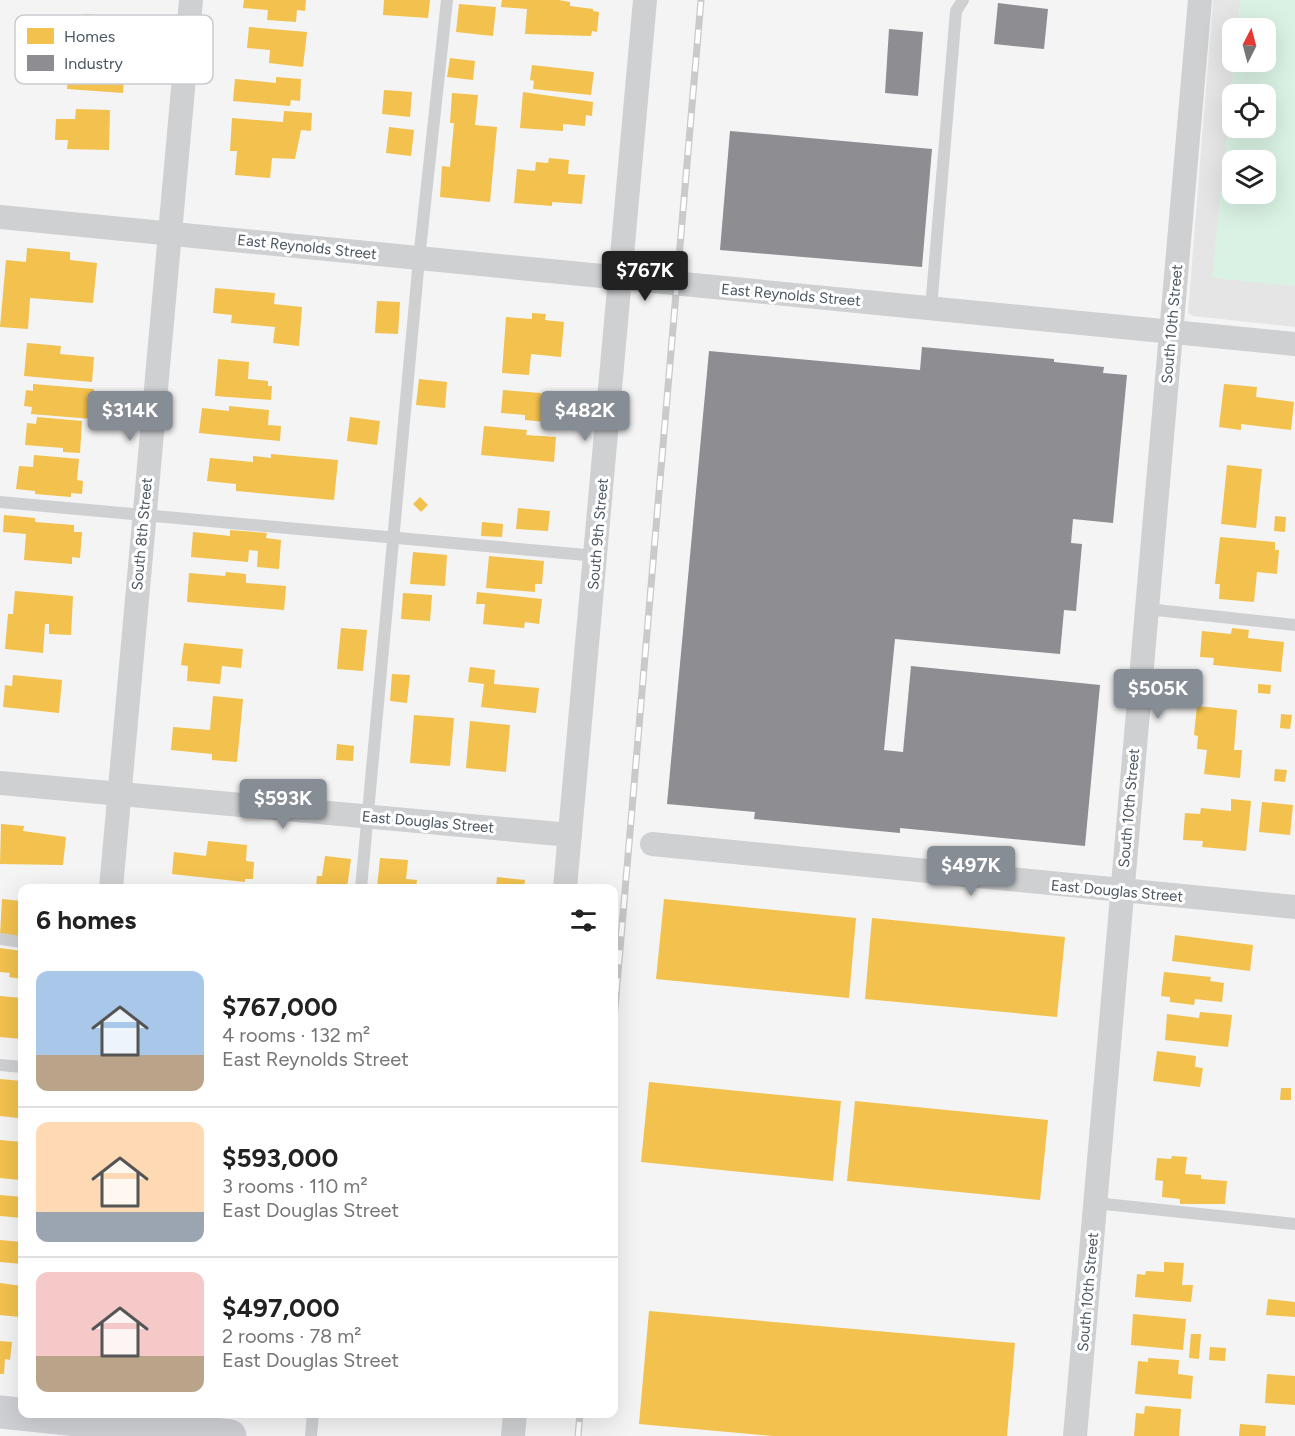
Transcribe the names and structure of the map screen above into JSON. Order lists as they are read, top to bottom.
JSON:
{
  "streets": {
    "street": [
      "East Reynolds Street",
      "South 10th Street",
      "South 8th Street",
      "South 9th Street",
      "East Douglas Street"
    ]
  },
  "crossings": [
    ["East Reynolds Street", "South 10th Street"],
    ["East Reynolds Street", "South 8th Street"],
    ["East Reynolds Street", "South 9th Street"],
    ["South 10th Street", "East Douglas Street"],
    ["South 8th Street", "East Douglas Street"],
    ["South 9th Street", "East Douglas Street"]
  ],
  "legend": ["Homes", "Industry"],
  "north": "top",
  "page": {
    "price": [
      "$767K",
      "$314K",
      "$482K",
      "$505K",
      "$593K",
      "$497K"
    ],
    "heading": "6 homes",
    "list": [
      {
        "name": "$767,000",
        "note": "4 rooms · 132 m² · East Reynolds Street"
      },
      {
        "name": "$593,000",
        "note": "3 rooms · 110 m² · East Douglas Street"
      },
      {
        "name": "$497,000",
        "note": "2 rooms · 78 m² · East Douglas Street"
      }
    ]
  }
}
